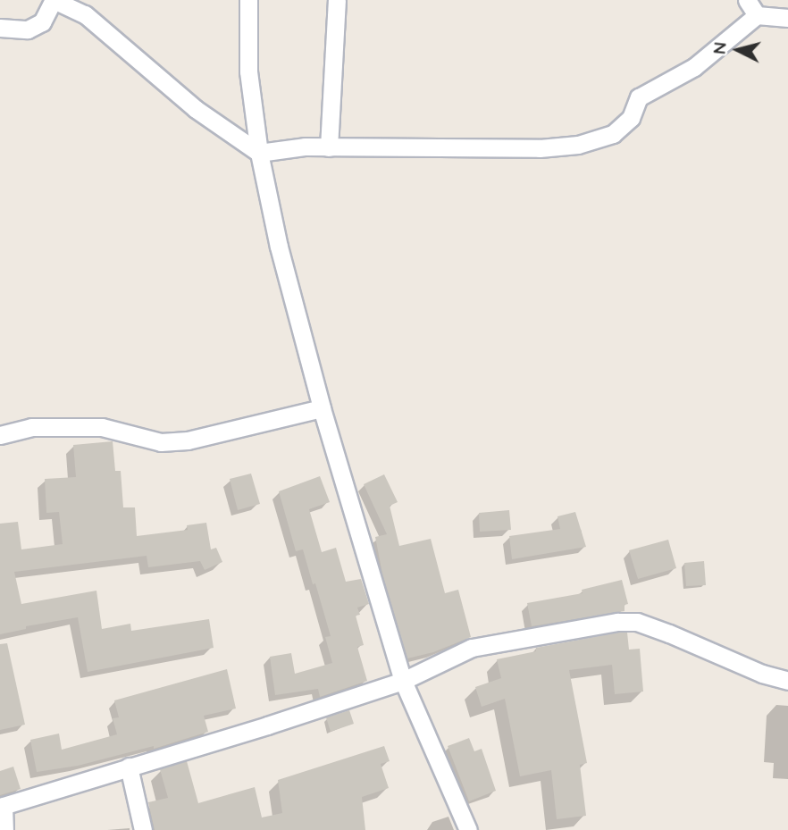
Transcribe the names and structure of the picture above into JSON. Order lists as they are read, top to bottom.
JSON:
{
  "north": "left"
}
